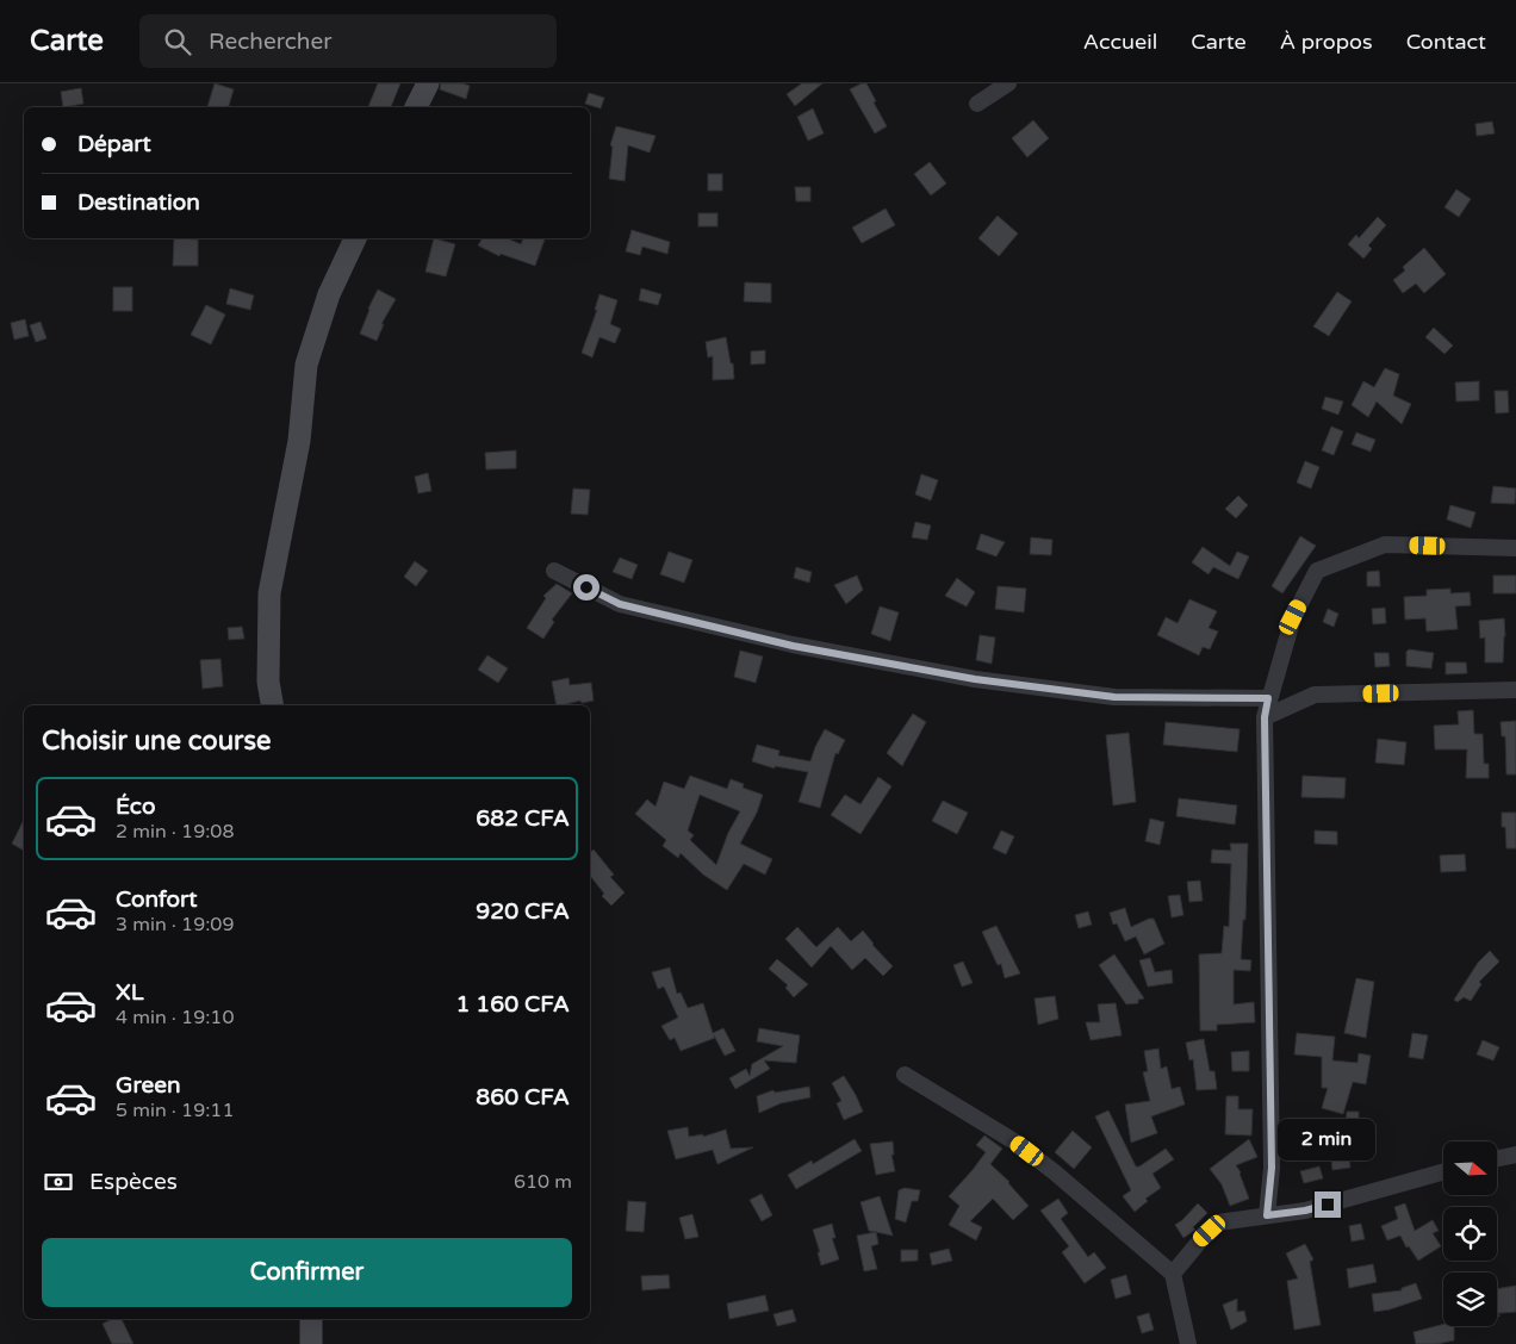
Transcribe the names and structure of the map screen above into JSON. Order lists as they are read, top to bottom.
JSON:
{
  "north": "right",
  "page": {
    "header": "Carte",
    "search": "Rechercher",
    "nav": [
      "Accueil",
      "Carte",
      "À propos",
      "Contact"
    ],
    "banner": ["Départ", "Destination"],
    "heading": "Choisir une course",
    "list": [
      {
        "name": "Éco",
        "note": "2 min · 19:08",
        "value": "682 CFA"
      },
      {
        "name": "Confort",
        "note": "3 min · 19:09",
        "value": "920 CFA"
      },
      {
        "name": "XL",
        "note": "4 min · 19:10",
        "value": "1 160 CFA"
      },
      {
        "name": "Green",
        "note": "5 min · 19:11",
        "value": "860 CFA"
      }
    ],
    "bubble": "2 min",
    "pay": ["Espèces", "610 m"],
    "buttons": "Confirmer"
  }
}
